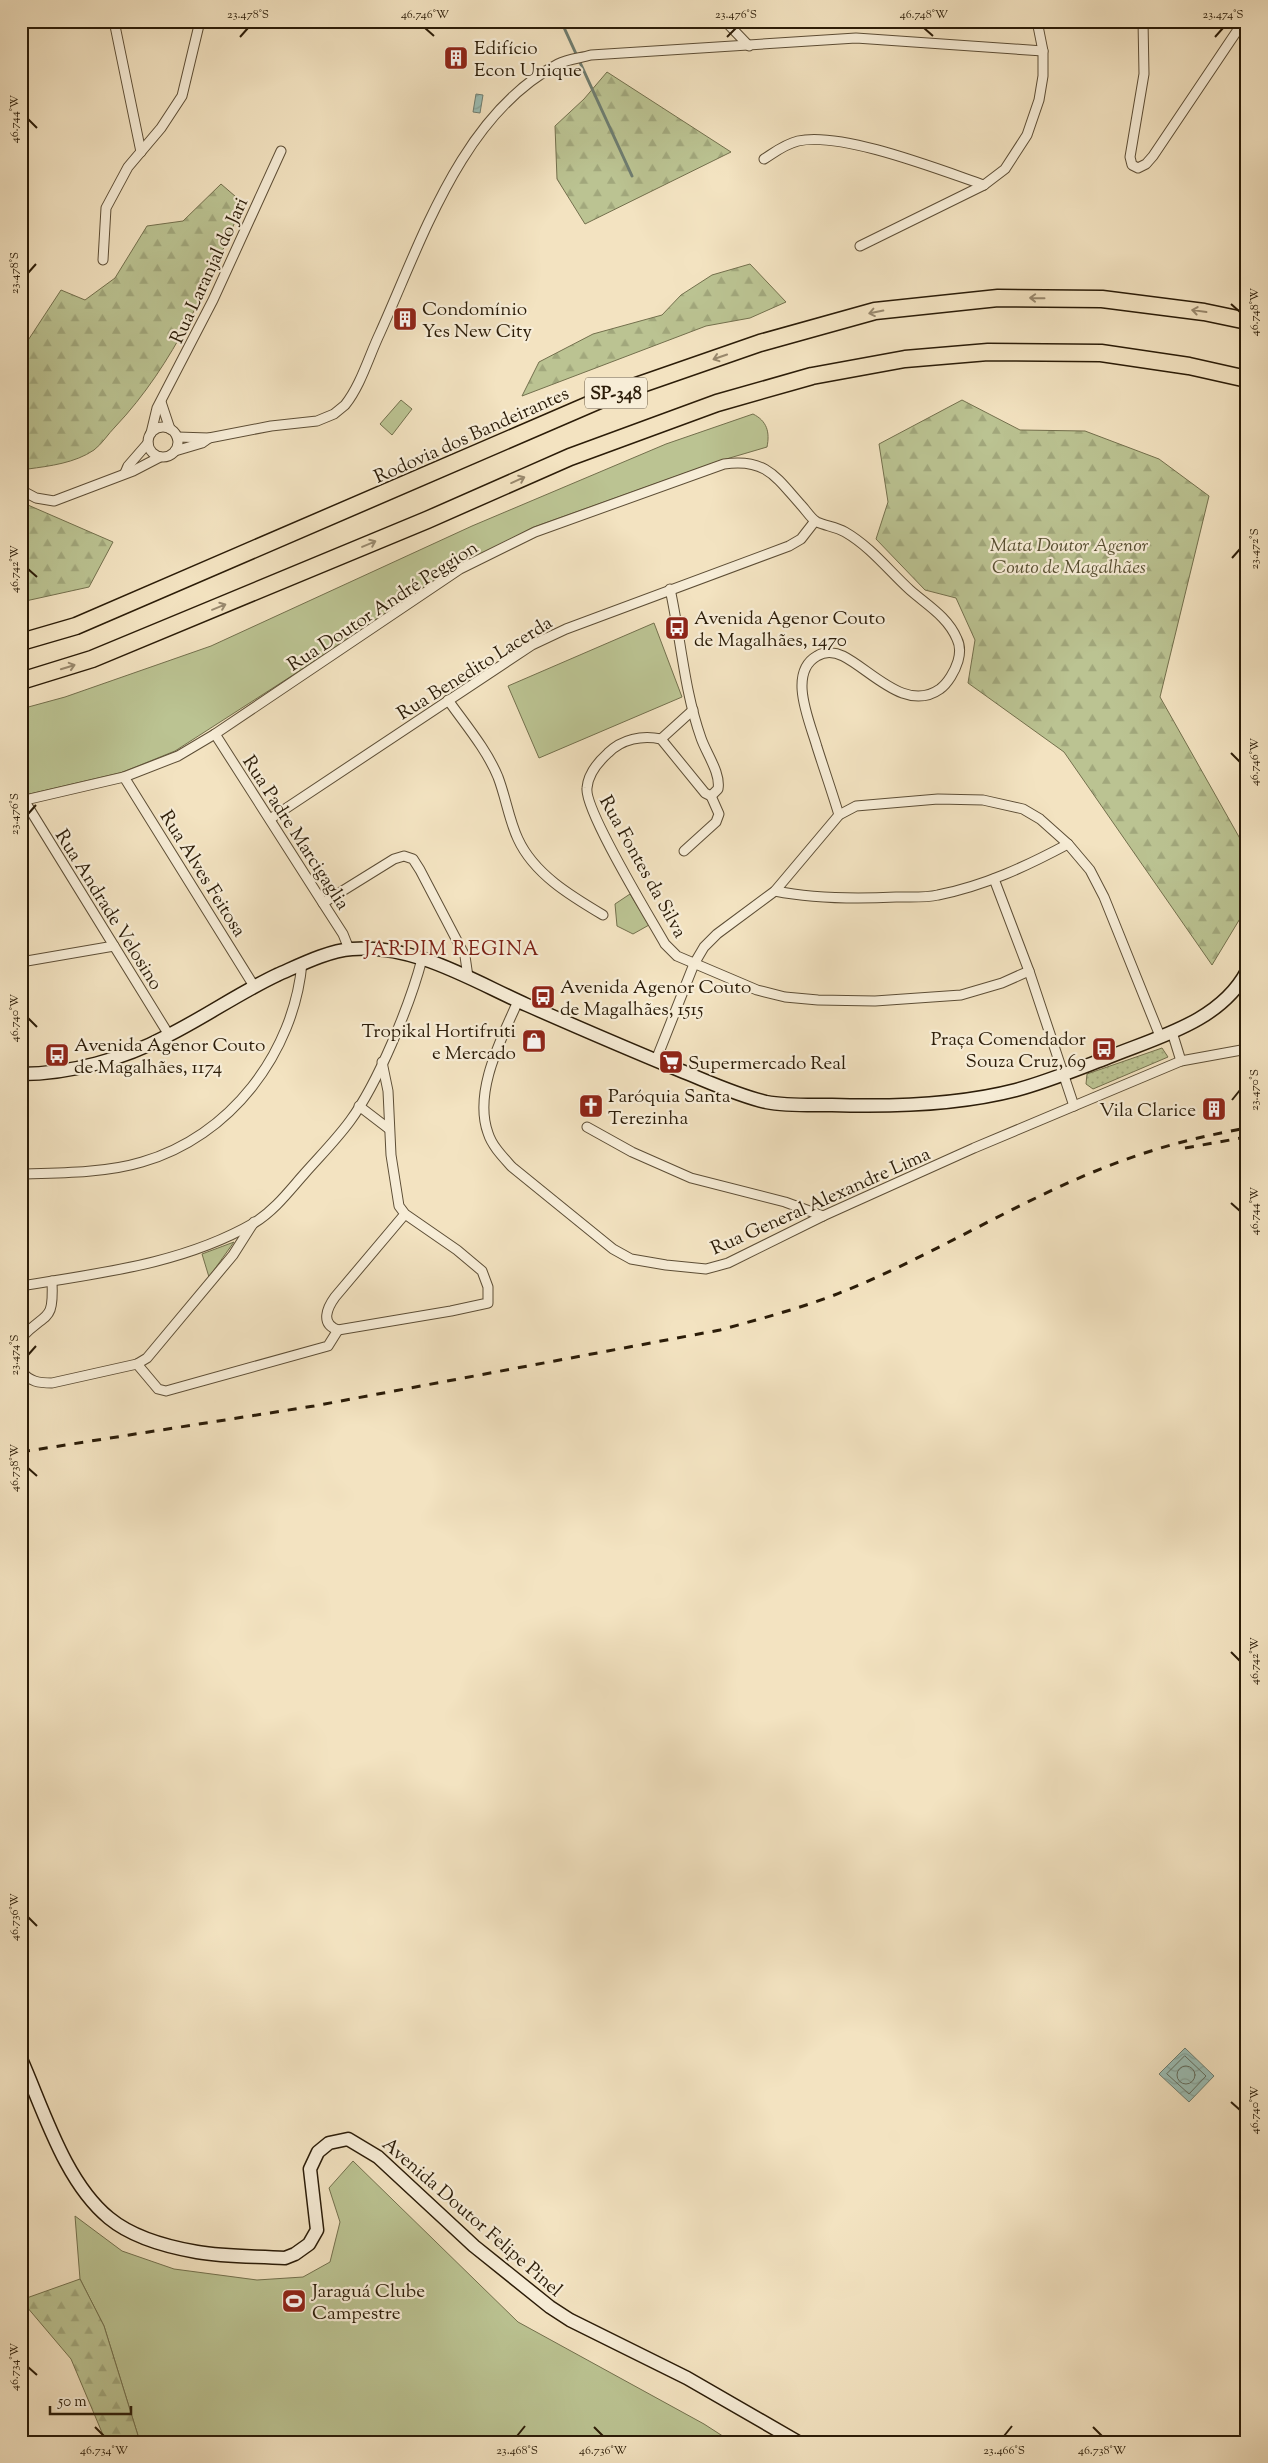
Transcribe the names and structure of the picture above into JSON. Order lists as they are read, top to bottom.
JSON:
{
  "streets": {
    "highway": ["SP-348", "Rodovia dos Bandeirantes"],
    "street": [
      "Rua Laranjal do Jari",
      "Rua Doutor André Peggion",
      "Rua Benedito Lacerda",
      "Rua Padre Marcigaglia",
      "Rua Fontes da Silva",
      "Rua Alves Feitosa",
      "Rua Andrade Velosino",
      "Rua General Alexandre Lima",
      "Avenida Doutor Felipe Pinel"
    ]
  },
  "crossings": [
    ["Rua Doutor André Peggion", "Rua Benedito Lacerda"],
    ["Rua Doutor André Peggion", "Rua Padre Marcigaglia"],
    ["Rua Doutor André Peggion", "Rua Alves Feitosa"],
    ["Rua Doutor André Peggion", "Rua Andrade Velosino"],
    ["Rua Benedito Lacerda", "Rua Padre Marcigaglia"]
  ],
  "districts": ["JARDIM REGINA"],
  "parks": ["Mata Doutor Agenor Couto de Magalhães"],
  "places": {
    "building": ["Edifício Econ Unique", "Condomínio Yes New City", "Vila Clarice"],
    "bus stop": [
      "Avenida Agenor Couto de Magalhães, 1470",
      "Avenida Agenor Couto de Magalhães, 1515",
      "Praça Comendador Souza Cruz, 69",
      "Avenida Agenor Couto de Magalhães, 1174"
    ],
    "shop": ["Tropikal Hortifruti e Mercado"],
    "supermarket": ["Supermercado Real"],
    "church": ["Paróquia Santa Terezinha"],
    "sports": ["Jaraguá Clube Campestre"]
  },
  "scale_bar": "50 m",
  "coordinates": [
    "23.478°S",
    "46.746°W",
    "23.476°S",
    "46.748°W",
    "23.474°S",
    "46.744°W",
    "23.472°S",
    "46.742°W",
    "46.740°W",
    "23.470°S",
    "46.738°W",
    "46.736°W",
    "46.734°W",
    "23.468°S",
    "23.466°S"
  ]
}
